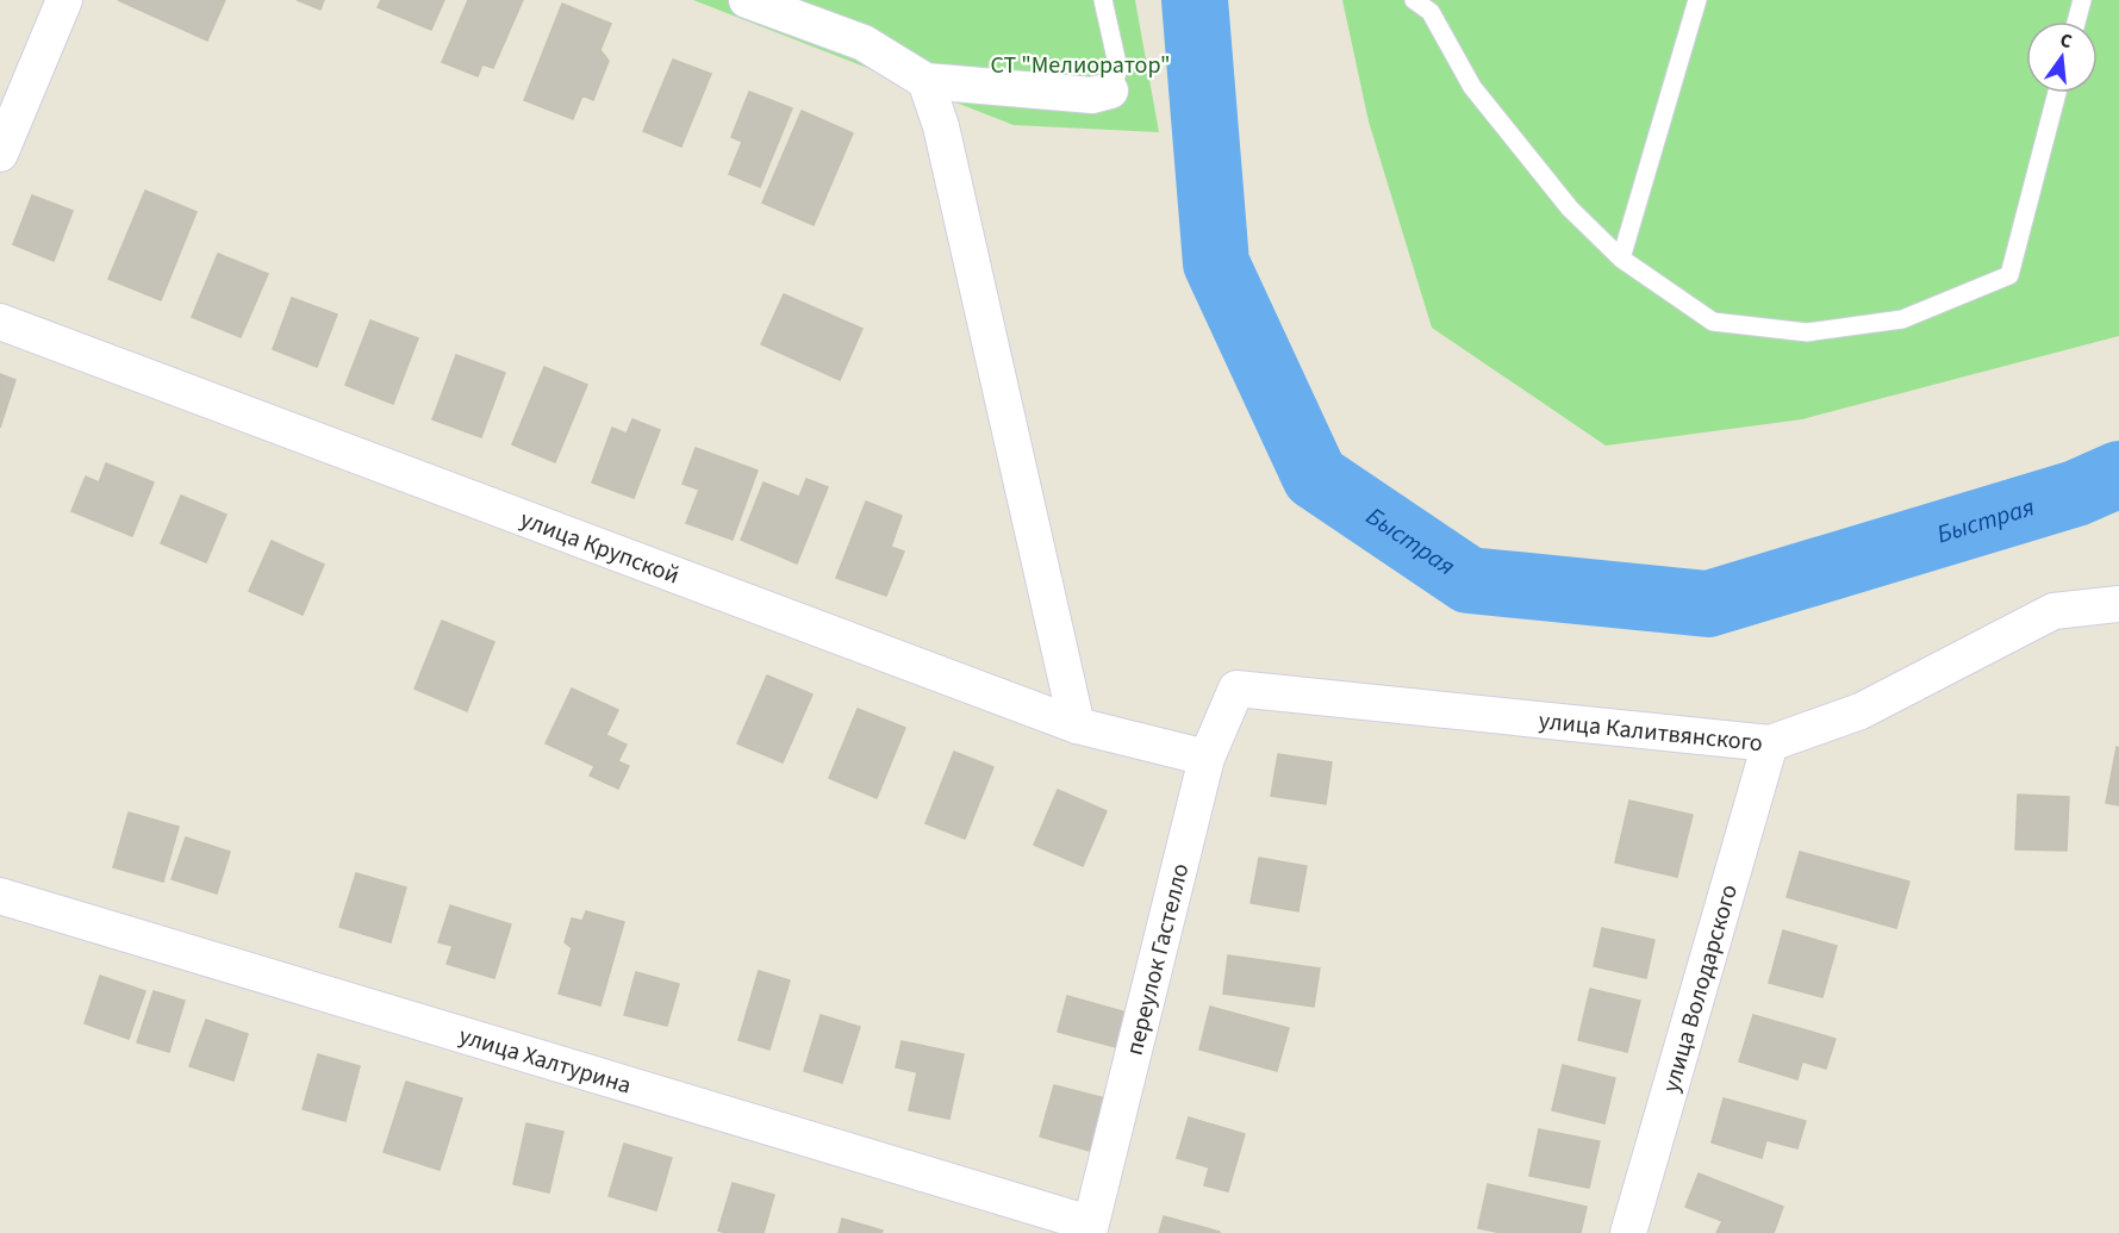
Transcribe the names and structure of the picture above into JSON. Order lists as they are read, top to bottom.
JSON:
{
  "streets": {
    "street": [
      "улица Крупской",
      "улица Калитвянского",
      "переулок Гастелло",
      "улица Володарского",
      "улица Халтурина"
    ]
  },
  "crossings": [
    ["улица Крупской", "переулок Гастелло"],
    ["улица Калитвянского", "переулок Гастелло"],
    ["улица Калитвянского", "улица Володарского"],
    ["переулок Гастелло", "улица Халтурина"]
  ],
  "water": ["Быстрая"],
  "parks": ["СТ \"Мелиоратор\""],
  "north": "top"
}
